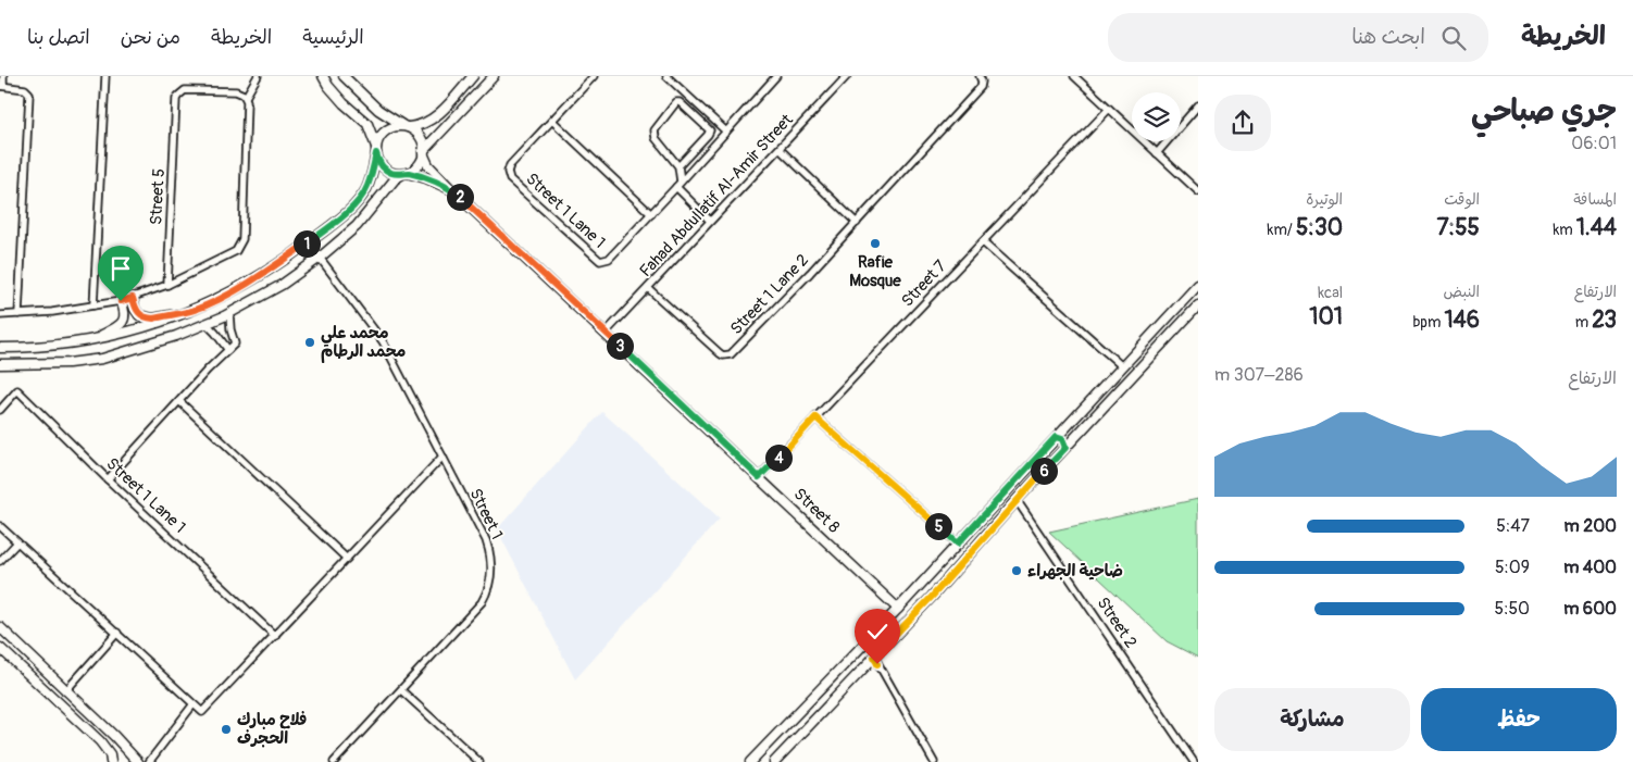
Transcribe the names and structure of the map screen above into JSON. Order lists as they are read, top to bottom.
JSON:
{
  "streets": {
    "main road": ["Street 8"],
    "street": [
      "Fahad Abdullatif Al-Amir Street",
      "Street 5",
      "Street 1 Lane 1",
      "Street 7",
      "Street 1 Lane 2",
      "Street 1",
      "Street 2"
    ]
  },
  "crossings": [
    ["Fahad Abdullatif Al-Amir Street", "Street 1 Lane 2"],
    ["Fahad Abdullatif Al-Amir Street", "Street 8"],
    ["Street 7", "Street 8"]
  ],
  "places": [
    "Rafie Mosque",
    "محمد علي محمد الرطام",
    "ضاحية الجهراء",
    "فلاح مبارك الحجرف"
  ],
  "page": {
    "header": "الخريطة",
    "search": "ابحث هنا",
    "nav": [
      "الرئيسية",
      "الخريطة",
      "من نحن",
      "اتصل بنا"
    ],
    "heading": ["جري صباحي", "06:01"],
    "stats": [
      ["المسافة", "1.44 km"],
      ["الوقت", "7:55"],
      ["الوتيرة", "5:30 /km"],
      ["الارتفاع", "23 m"],
      ["النبض", "146 bpm"],
      ["kcal", "101"]
    ],
    "pins": [
      "2",
      "1",
      "3",
      "4",
      "6",
      "5"
    ],
    "chart": ["الارتفاع", "286–307 m"],
    "list": [
      {
        "name": "200 m",
        "note": "5:47"
      },
      {
        "name": "400 m",
        "note": "5:09"
      },
      {
        "name": "600 m",
        "note": "5:50"
      }
    ],
    "buttons": ["حفظ", "مشاركة"]
  }
}
